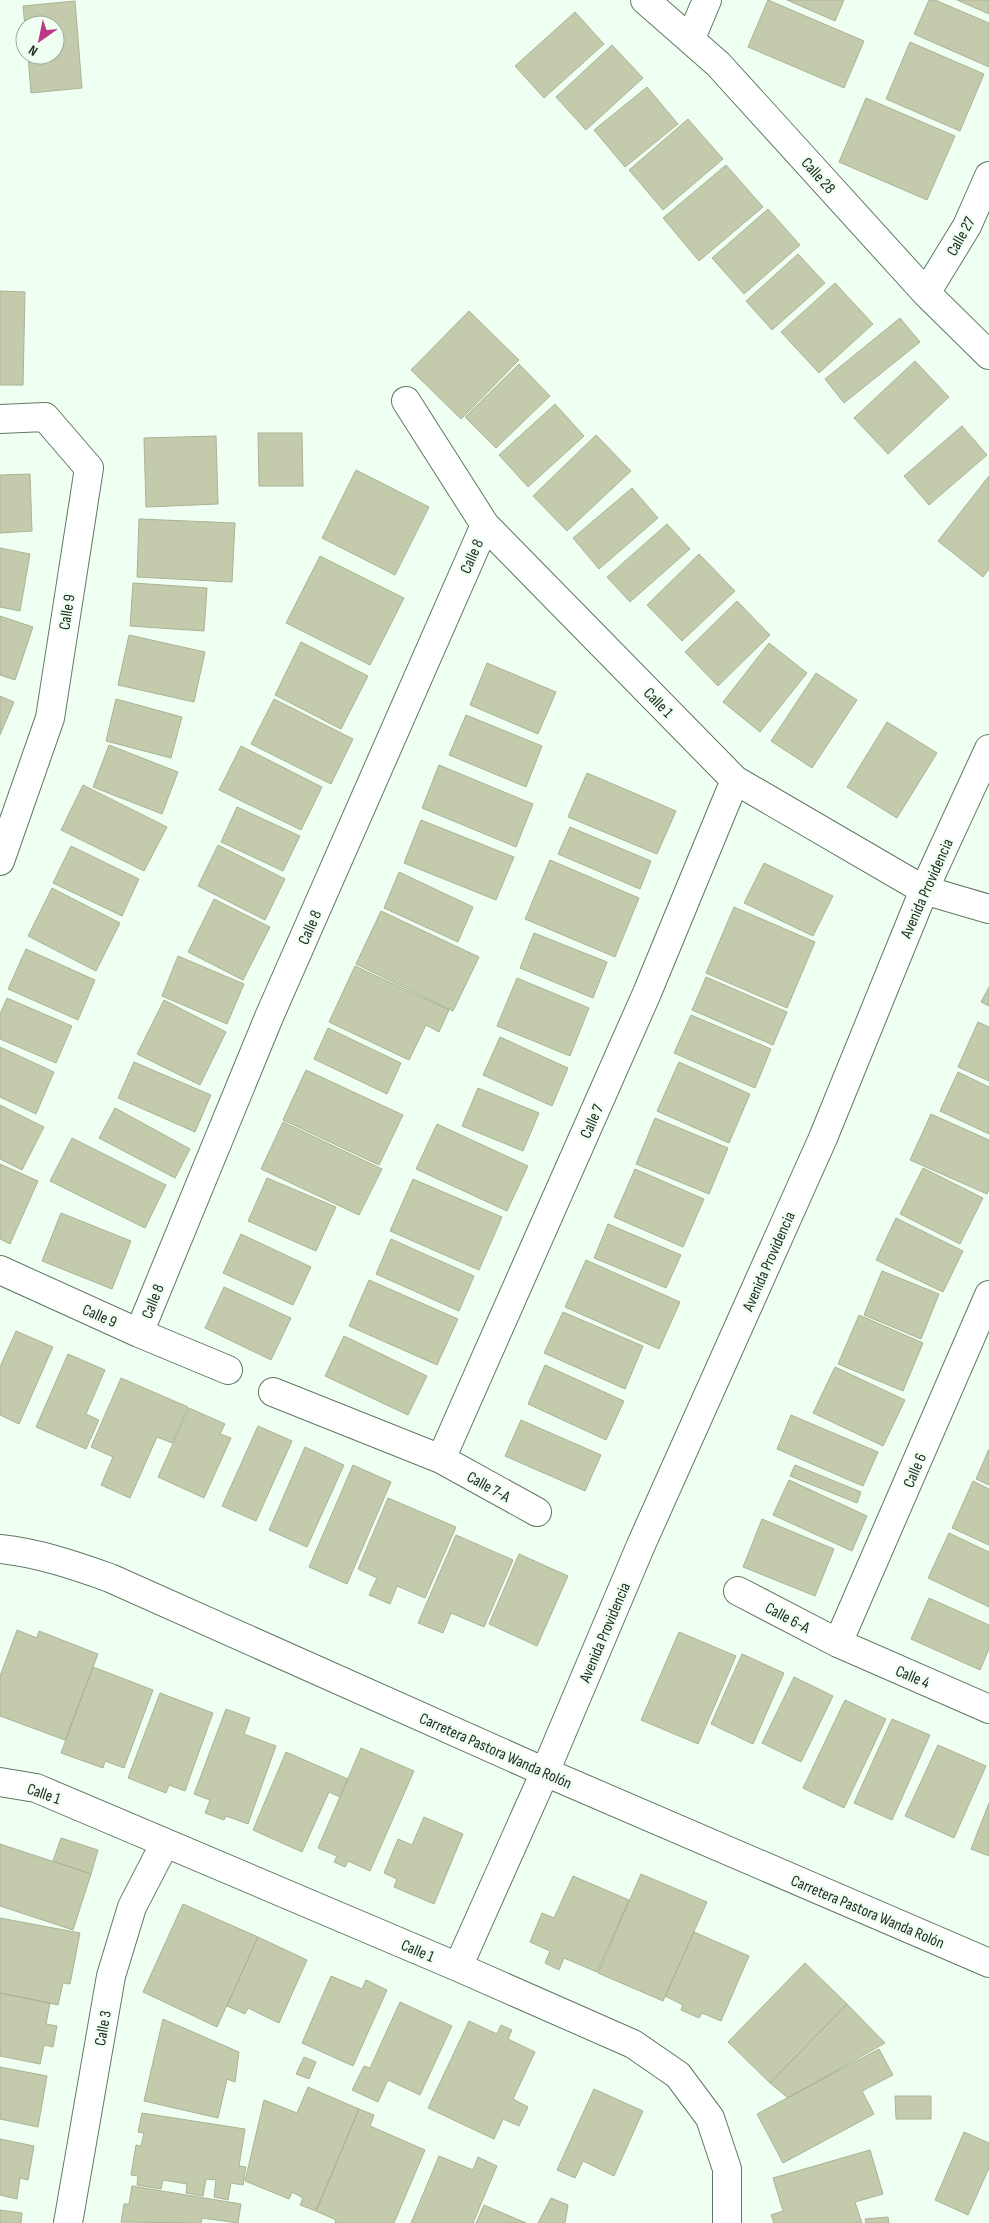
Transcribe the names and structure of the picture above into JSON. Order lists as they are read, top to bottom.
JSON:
{
  "streets": {
    "street": [
      "Calle 28",
      "Calle 27",
      "Calle 8",
      "Calle 9",
      "Calle 1",
      "Avenida Providencia",
      "Calle 7",
      "Calle 6",
      "Calle 7-A",
      "Calle 6-A",
      "Calle 4",
      "Carretera Pastora Wanda Rolón",
      "Calle 3"
    ]
  },
  "crossings": [
    ["Calle 28", "Calle 27"],
    ["Calle 8", "Calle 9"],
    ["Calle 8", "Calle 1"],
    ["Calle 1", "Avenida Providencia"],
    ["Calle 1", "Calle 7"],
    ["Calle 1", "Calle 3"],
    ["Avenida Providencia", "Carretera Pastora Wanda Rolón"],
    ["Calle 7", "Calle 7-A"],
    ["Calle 6", "Calle 6-A"],
    ["Calle 6", "Calle 4"],
    ["Calle 6-A", "Calle 4"]
  ],
  "north": "bottom left"
}
